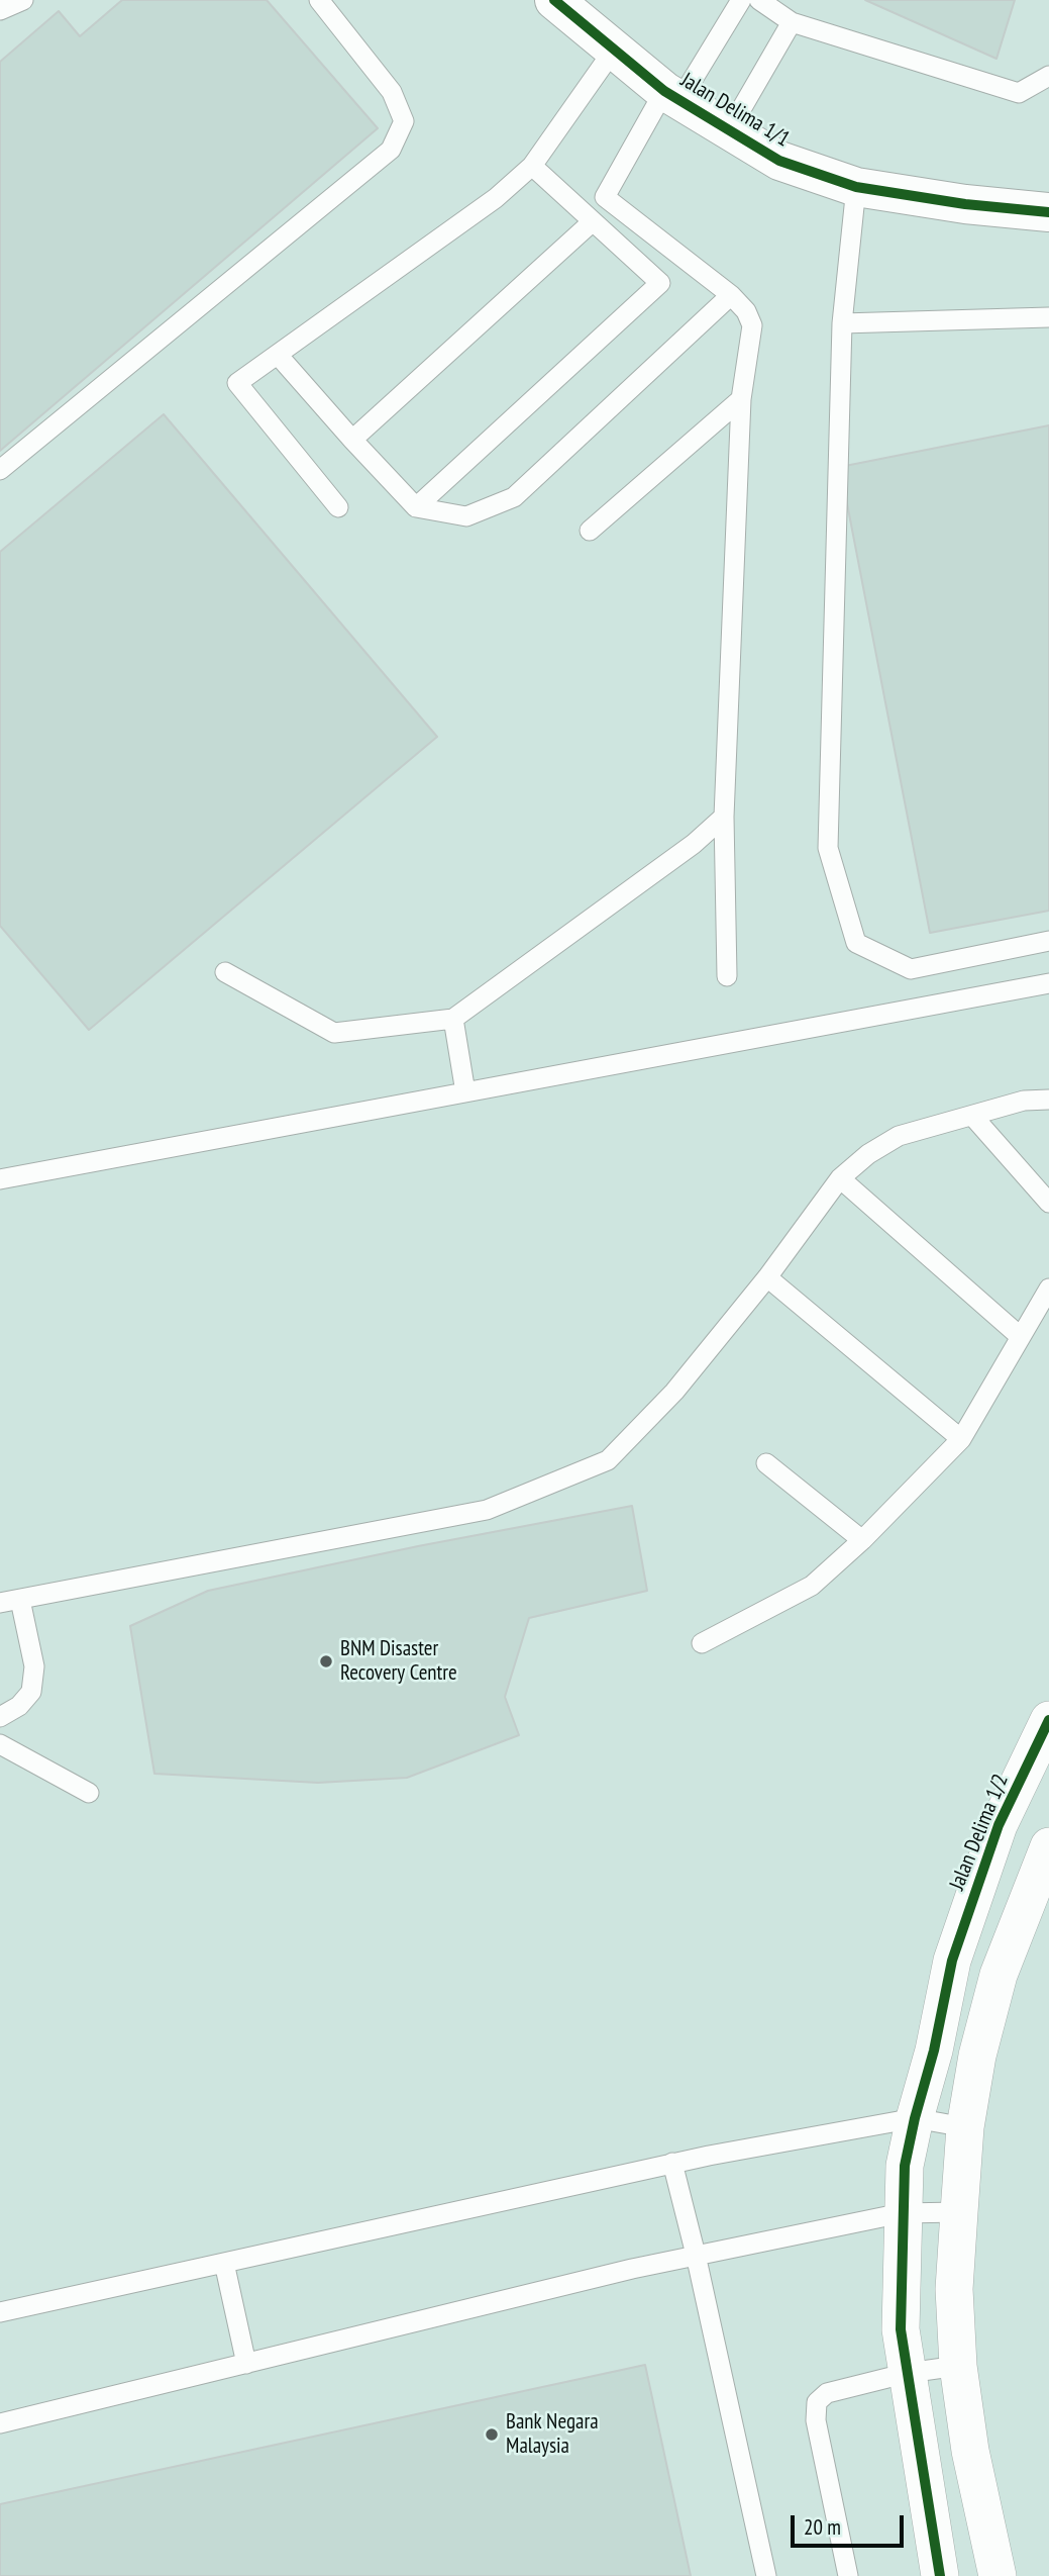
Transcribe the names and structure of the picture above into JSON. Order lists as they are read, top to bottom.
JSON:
{
  "streets": {
    "street": ["Jalan Delima 1/1", "Jalan Delima 1/2"]
  },
  "places": ["BNM Disaster Recovery Centre", "Bank Negara Malaysia"],
  "scale_bar": "20 m"
}
